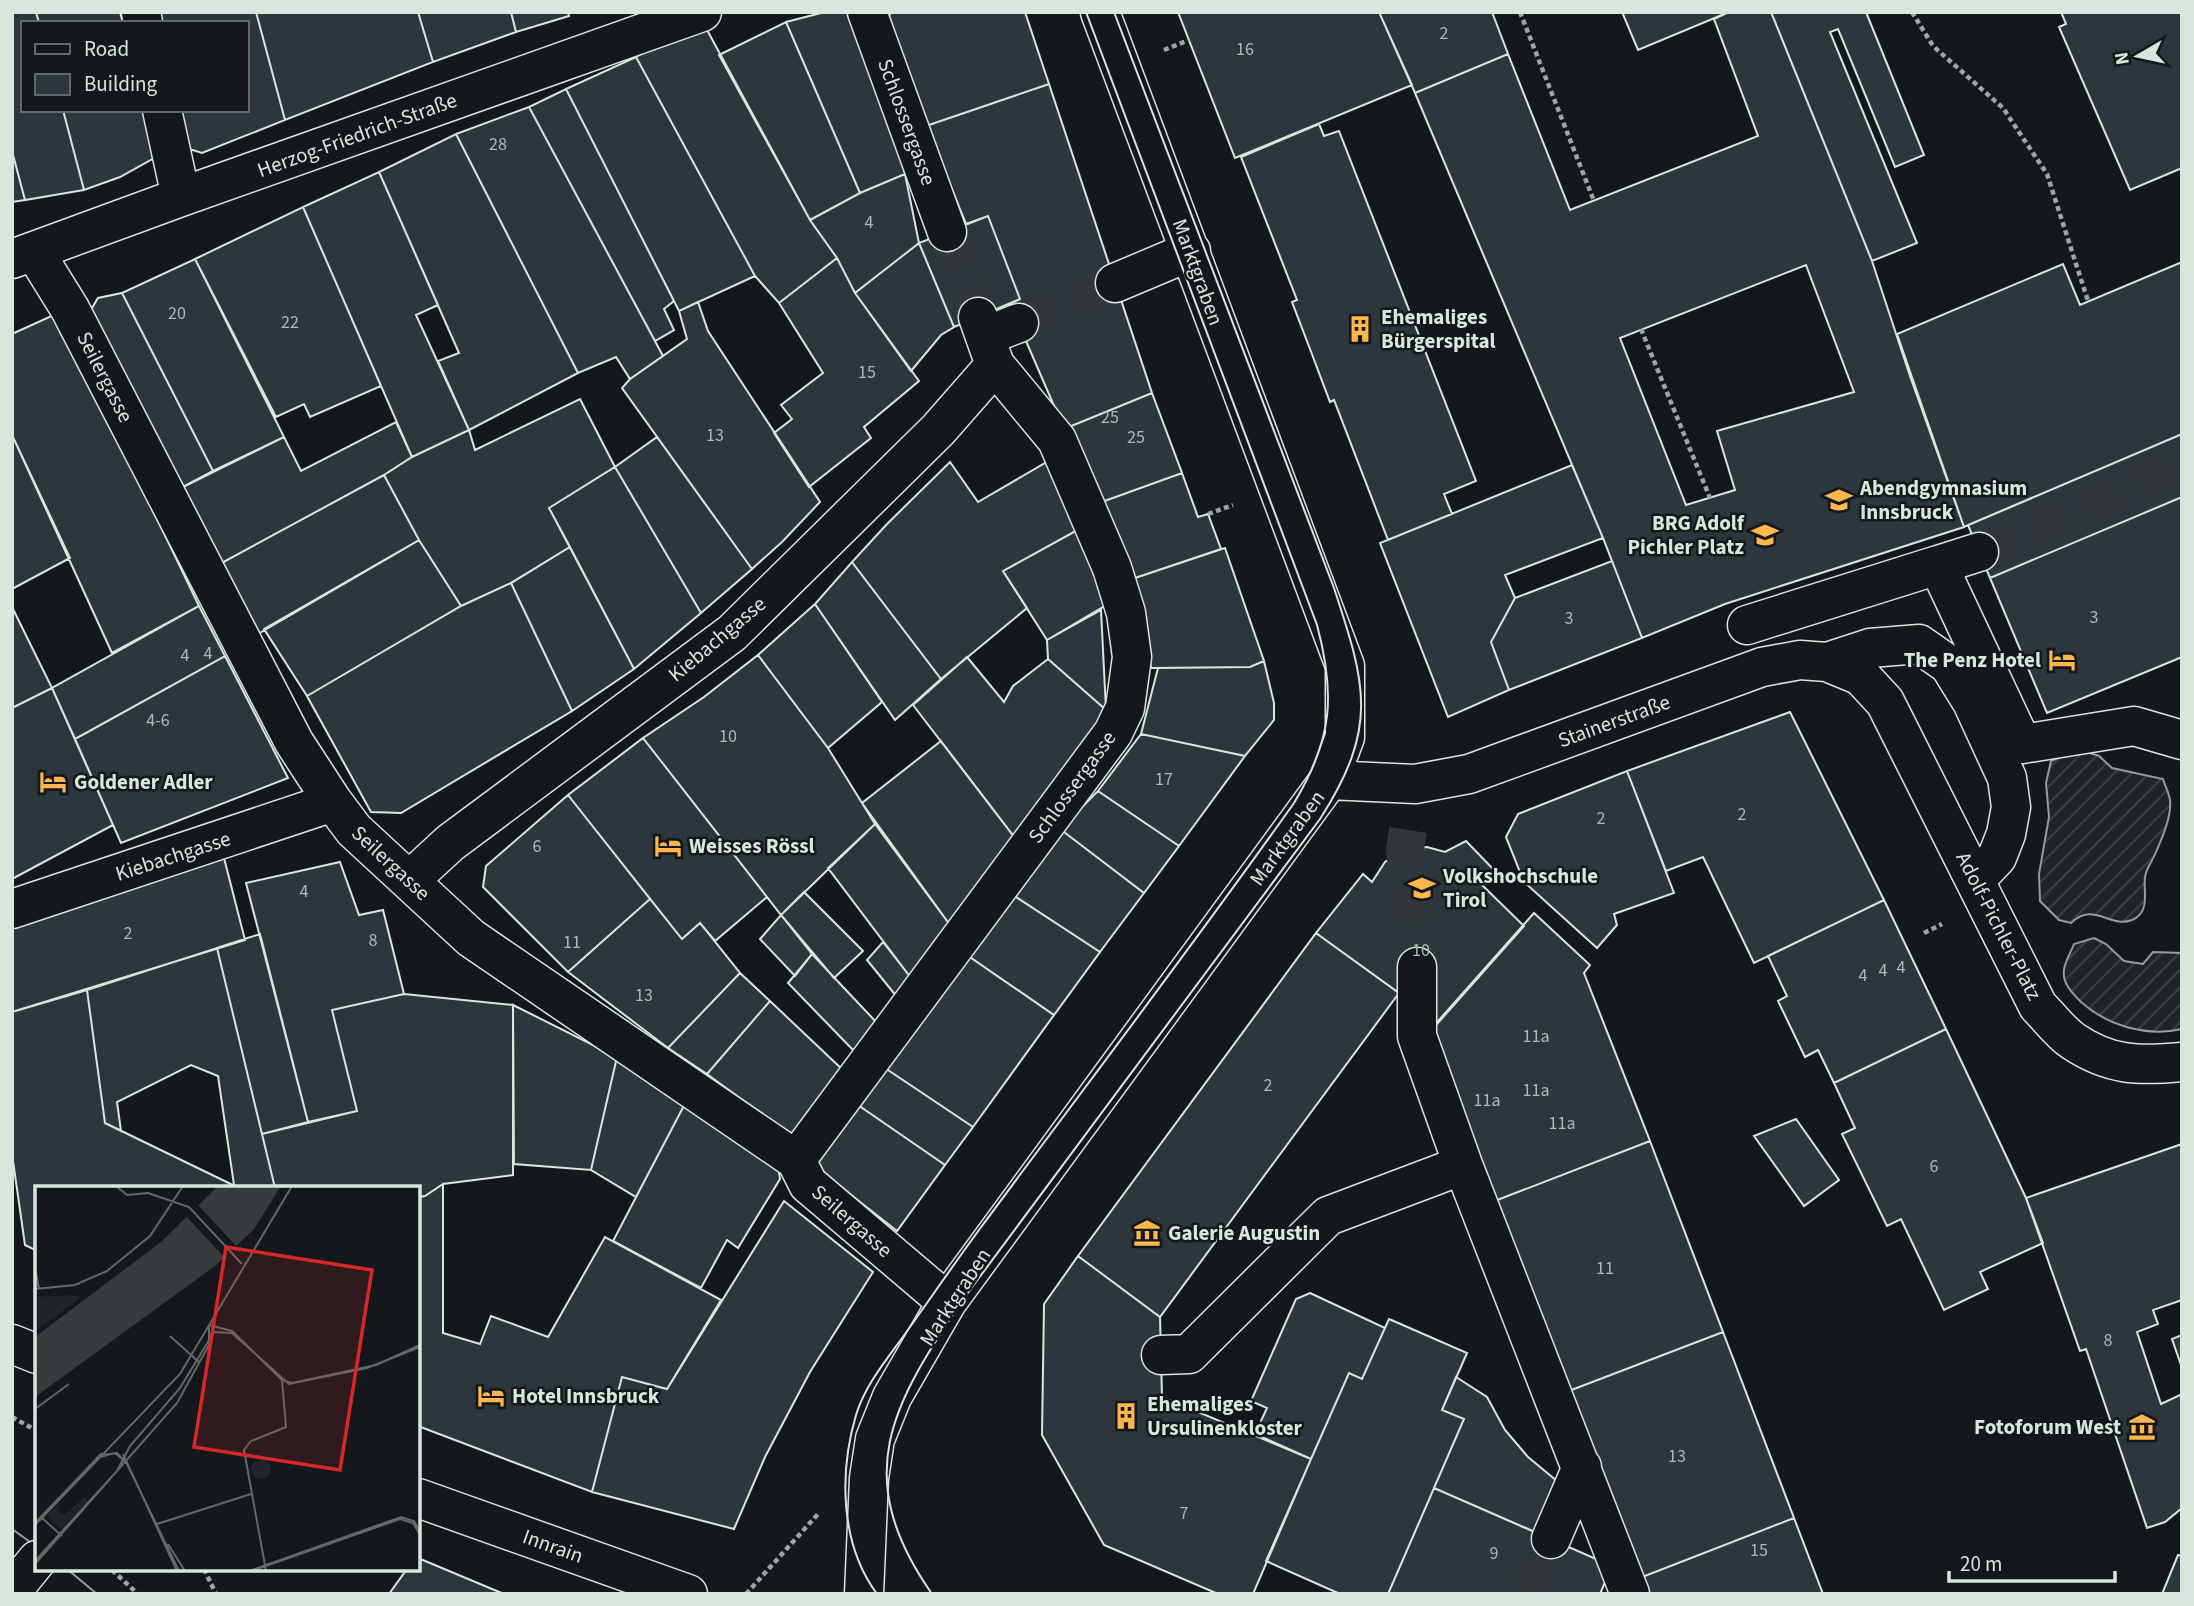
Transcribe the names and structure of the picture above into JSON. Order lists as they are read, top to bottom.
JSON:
{
  "streets": {
    "street": [
      "Schlossergasse",
      "Herzog-Friedrich-Straße",
      "Marktgraben",
      "Seilergasse",
      "Kiebachgasse",
      "Stainerstraße",
      "Adolf-Pichler-Platz",
      "Innrain"
    ]
  },
  "crossings": [
    ["Schlossergasse", "Seilergasse"],
    ["Schlossergasse", "Kiebachgasse"],
    ["Herzog-Friedrich-Straße", "Seilergasse"],
    ["Marktgraben", "Seilergasse"],
    ["Marktgraben", "Stainerstraße"],
    ["Seilergasse", "Kiebachgasse"],
    ["Stainerstraße", "Adolf-Pichler-Platz"]
  ],
  "places": {
    "building": ["Ehemaliges Bürgerspital", "Ehemaliges Ursulinenkloster"],
    "school or university": ["Abendgymnasium Innsbruck", "BRG Adolf Pichler Platz", "Volkshochschule Tirol"],
    "hotel": [
      "The Penz Hotel",
      "Goldener Adler",
      "Weisses Rössl",
      "Hotel Innsbruck"
    ],
    "museum": ["Galerie Augustin", "Fotoforum West"]
  },
  "house_numbers": [
    "2",
    "16",
    "28",
    "4",
    "20",
    "22",
    "15",
    "25",
    "13",
    "25",
    "3",
    "3",
    "4",
    "4",
    "4-6",
    "10",
    "17",
    "2",
    "2",
    "6",
    "4",
    "2",
    "8",
    "11",
    "10",
    "4",
    "4",
    "4",
    "13",
    "11a",
    "2",
    "11a",
    "11a",
    "11a",
    "6",
    "11",
    "8",
    "13",
    "7",
    "15",
    "9"
  ],
  "legend": ["Road", "Building"],
  "scale_bar": "20 m",
  "north": "left"
}
